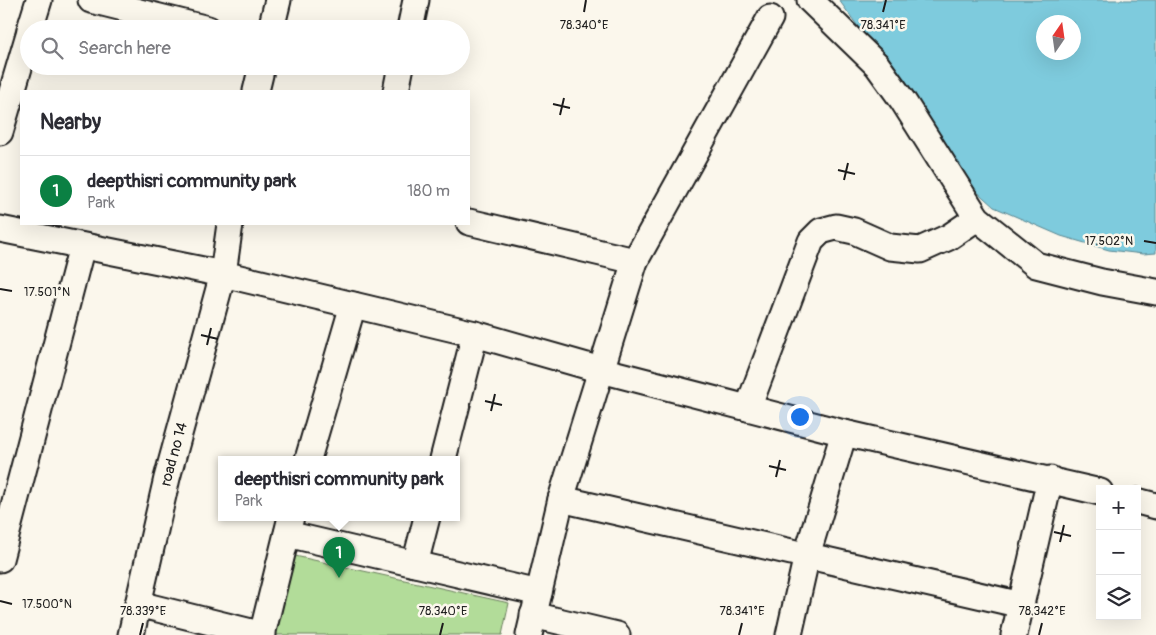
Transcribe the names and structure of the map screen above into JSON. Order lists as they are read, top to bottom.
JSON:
{
  "streets": {
    "street": ["road no 14"]
  },
  "north": "top",
  "page": {
    "search": "Search here",
    "heading": "Nearby",
    "list": [
      {
        "mark": "1",
        "name": "deepthisri community park",
        "note": "Park",
        "value": "180 m"
      }
    ],
    "popup": ["deepthisri community park", "Park"],
    "map_buttons": ["+", "−"],
    "pins": "1"
  },
  "coordinates": [
    "78.340°E",
    "78.341°E",
    "17.502°N",
    "17.501°N",
    "17.500°N",
    "78.339°E",
    "78.342°E"
  ]
}
